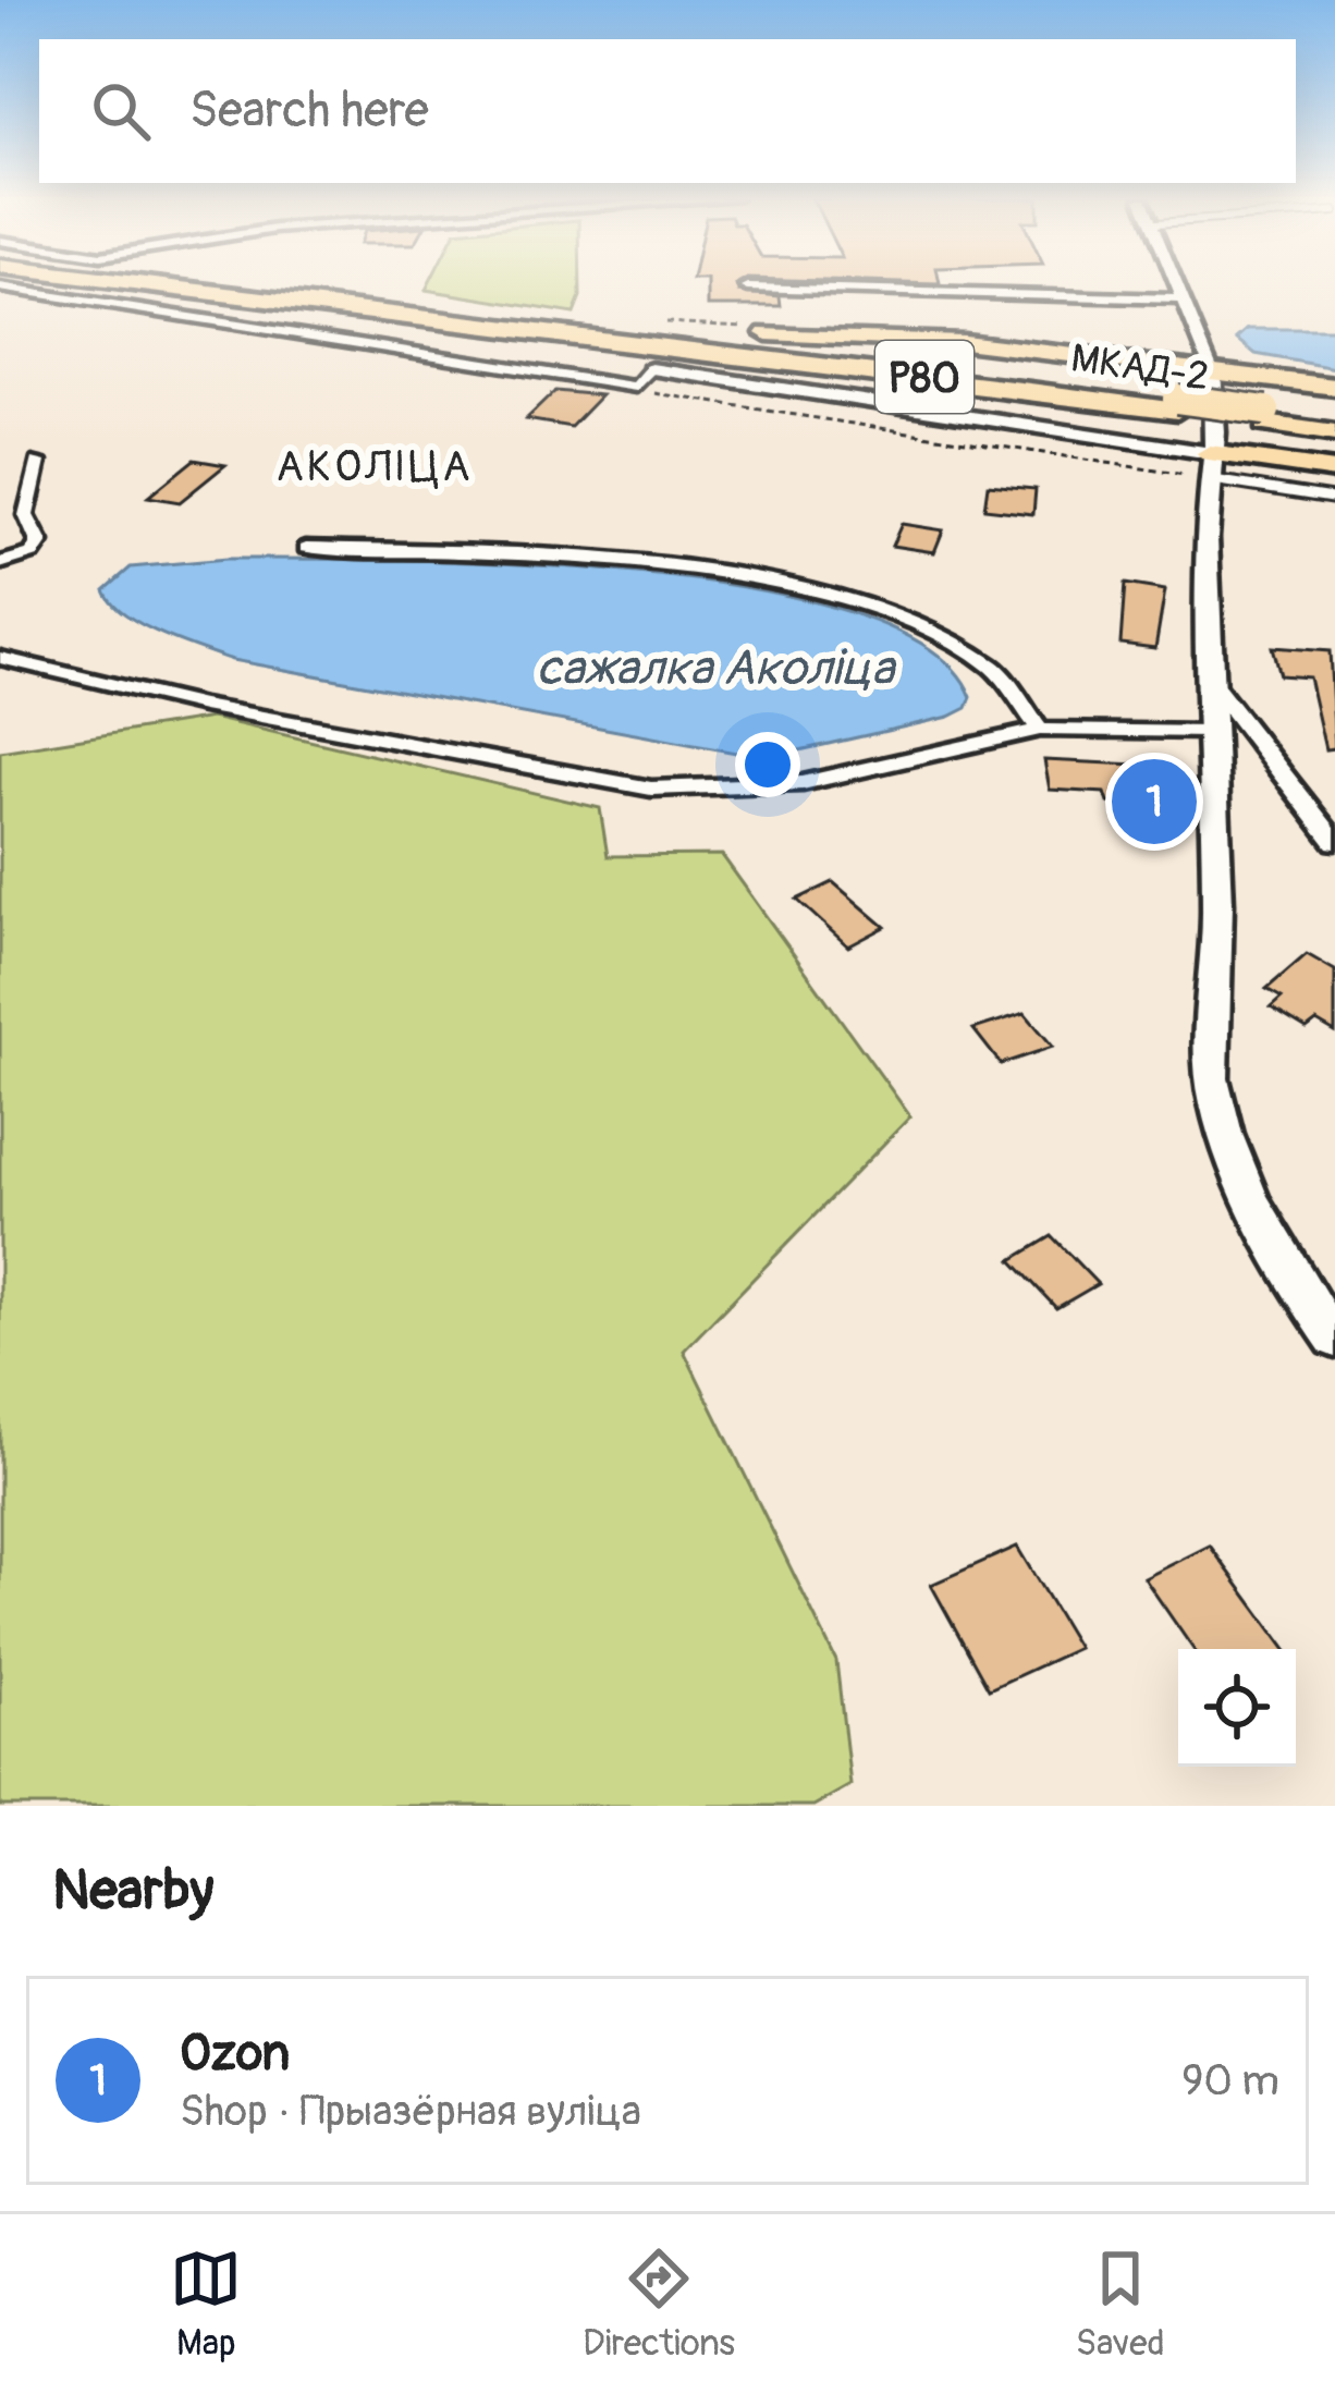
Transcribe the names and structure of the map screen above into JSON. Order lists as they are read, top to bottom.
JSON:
{
  "streets": {
    "highway": ["МКАД-2", "Р80"]
  },
  "crossings": [
    ["МКАД-2", "Р80"]
  ],
  "districts": ["АКОЛІЦА"],
  "water": ["сажалка Аколіца"],
  "page": {
    "search": "Search here",
    "pins": "1",
    "heading": "Nearby",
    "list": [
      {
        "mark": "1",
        "name": "Ozon",
        "note": "Shop · Прыазёрная вуліца",
        "value": "90 m"
      }
    ],
    "nav": ["Map", "Directions", "Saved"]
  }
}
